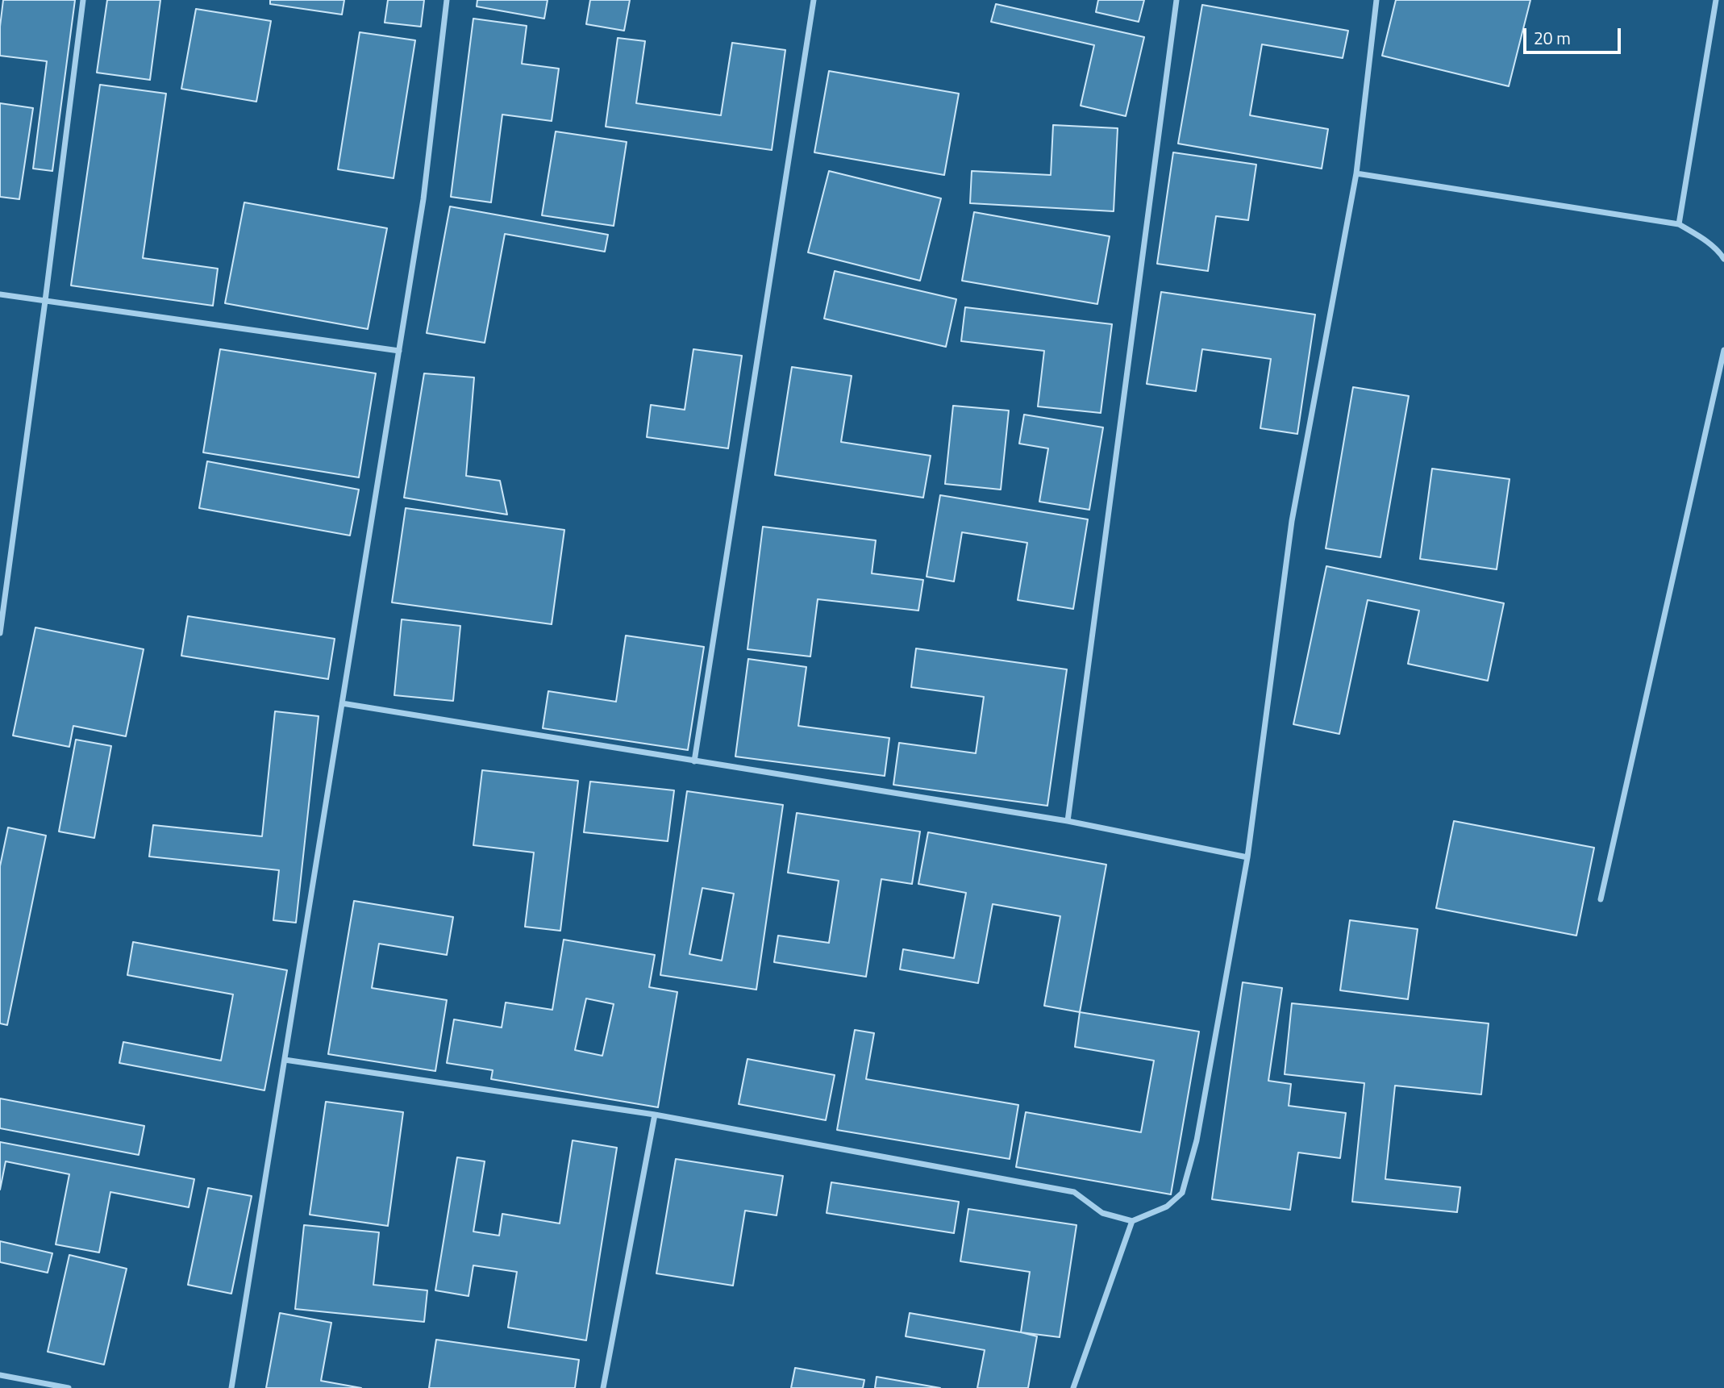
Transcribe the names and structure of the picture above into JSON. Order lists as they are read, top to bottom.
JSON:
{
  "scale_bar": "20 m"
}
